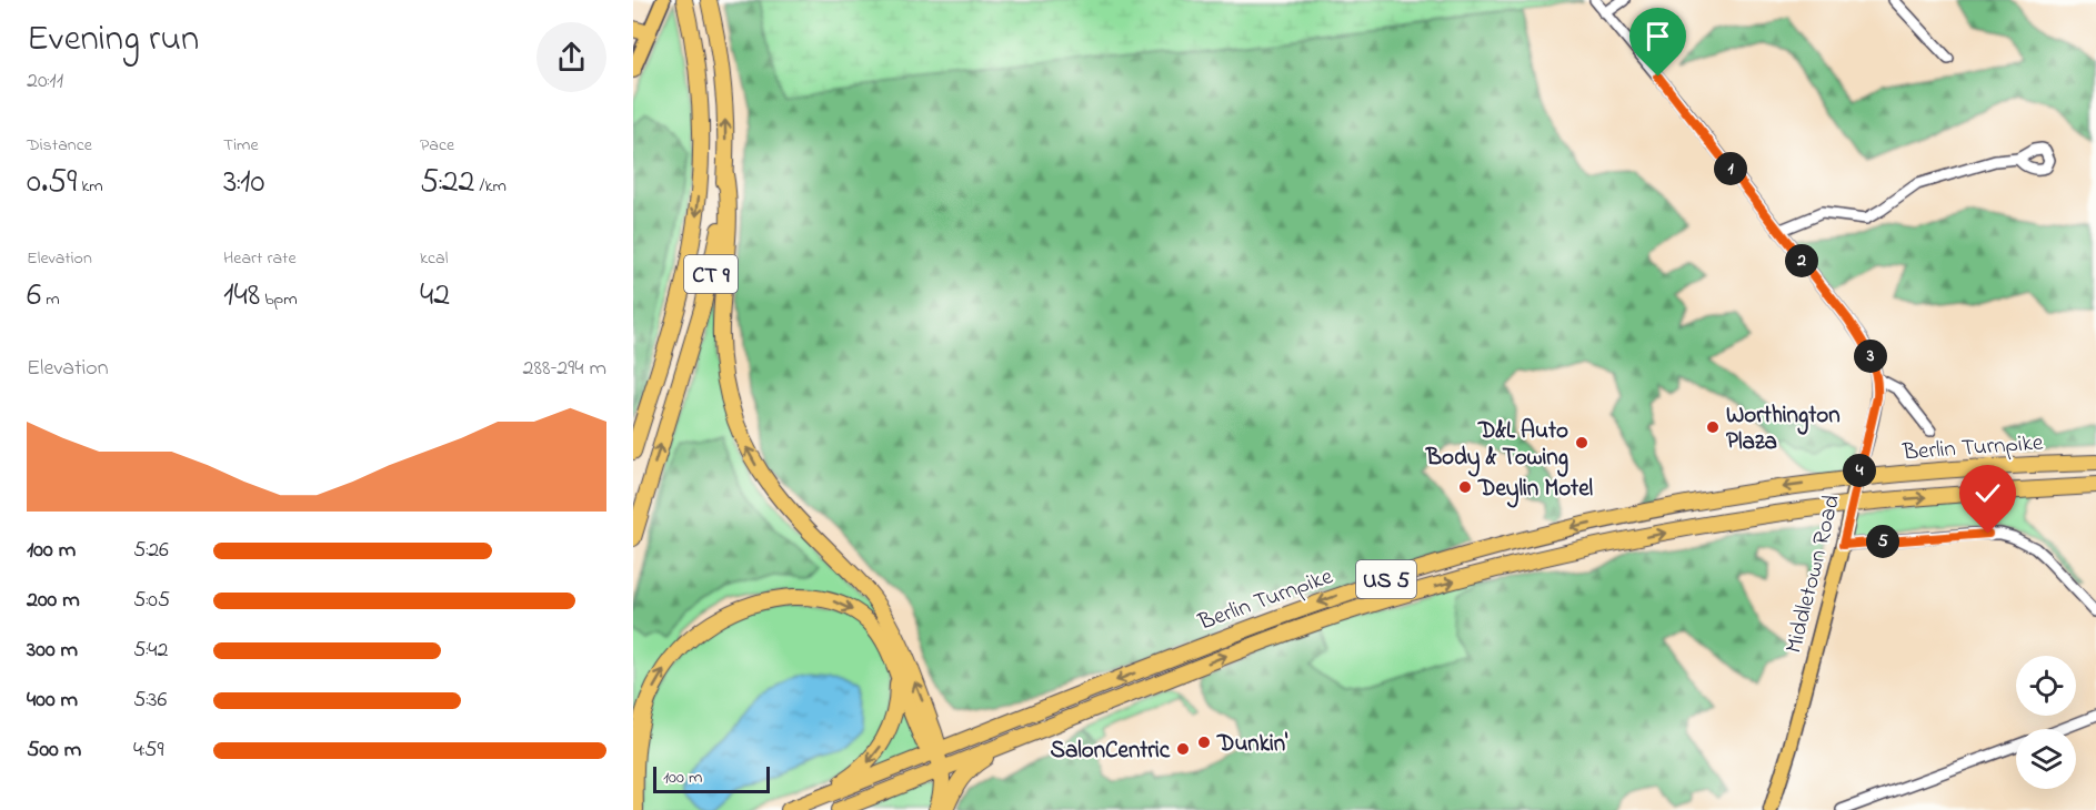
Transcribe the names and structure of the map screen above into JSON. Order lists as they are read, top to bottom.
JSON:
{
  "streets": {
    "highway": ["CT 9", "Berlin Turnpike", "US 5"],
    "main road": ["Middletown Road"]
  },
  "crossings": [
    ["Berlin Turnpike", "Middletown Road"]
  ],
  "places": [
    "Worthington Plaza",
    "D&L Auto Body & Towing",
    "Deylin Motel",
    "Dunkin'",
    "SalonCentric"
  ],
  "scale_bar": "100 m",
  "page": {
    "heading": ["Evening run", "20:11"],
    "stats": [
      ["Distance", "0.59 km"],
      ["Time", "3:10"],
      ["Pace", "5:22 /km"],
      ["Elevation", "6 m"],
      ["Heart rate", "148 bpm"],
      ["kcal", "42"]
    ],
    "pins": [
      "1",
      "2",
      "3",
      "4",
      "5"
    ],
    "chart": ["Elevation", "288–294 m"],
    "list": [
      {
        "name": "100 m",
        "note": "5:26"
      },
      {
        "name": "200 m",
        "note": "5:05"
      },
      {
        "name": "300 m",
        "note": "5:42"
      },
      {
        "name": "400 m",
        "note": "5:36"
      },
      {
        "name": "500 m",
        "note": "4:59"
      }
    ],
    "scale": "100 m"
  }
}
